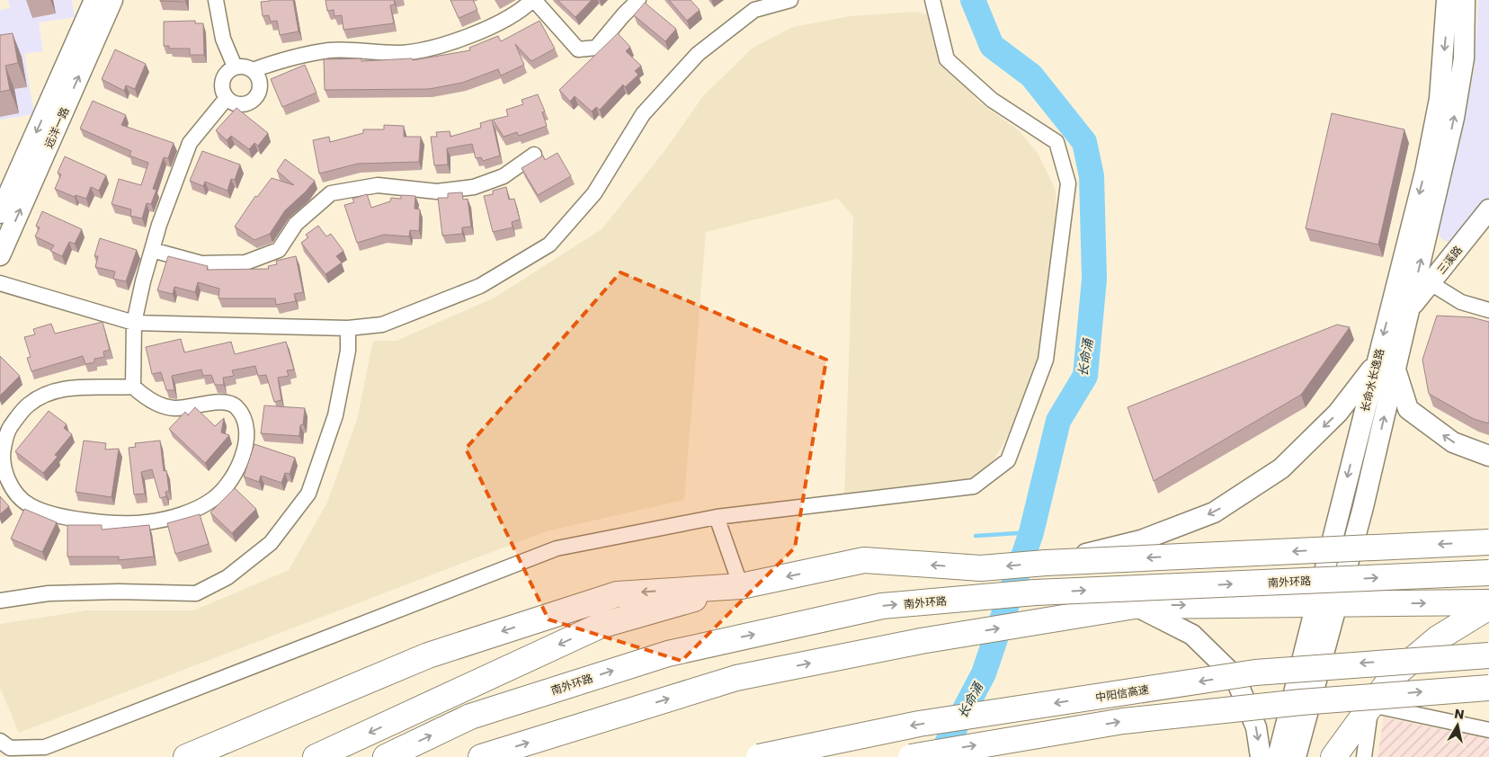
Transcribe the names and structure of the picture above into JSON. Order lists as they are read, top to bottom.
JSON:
{
  "streets": {
    "highway": ["南外环路", "中阳信高速"],
    "street": ["远洋一路", "三溪路", "长命水长逸路"]
  },
  "crossings": [
    ["三溪路", "长命水长逸路"]
  ],
  "water": ["长命涌"],
  "north": "top"
}
